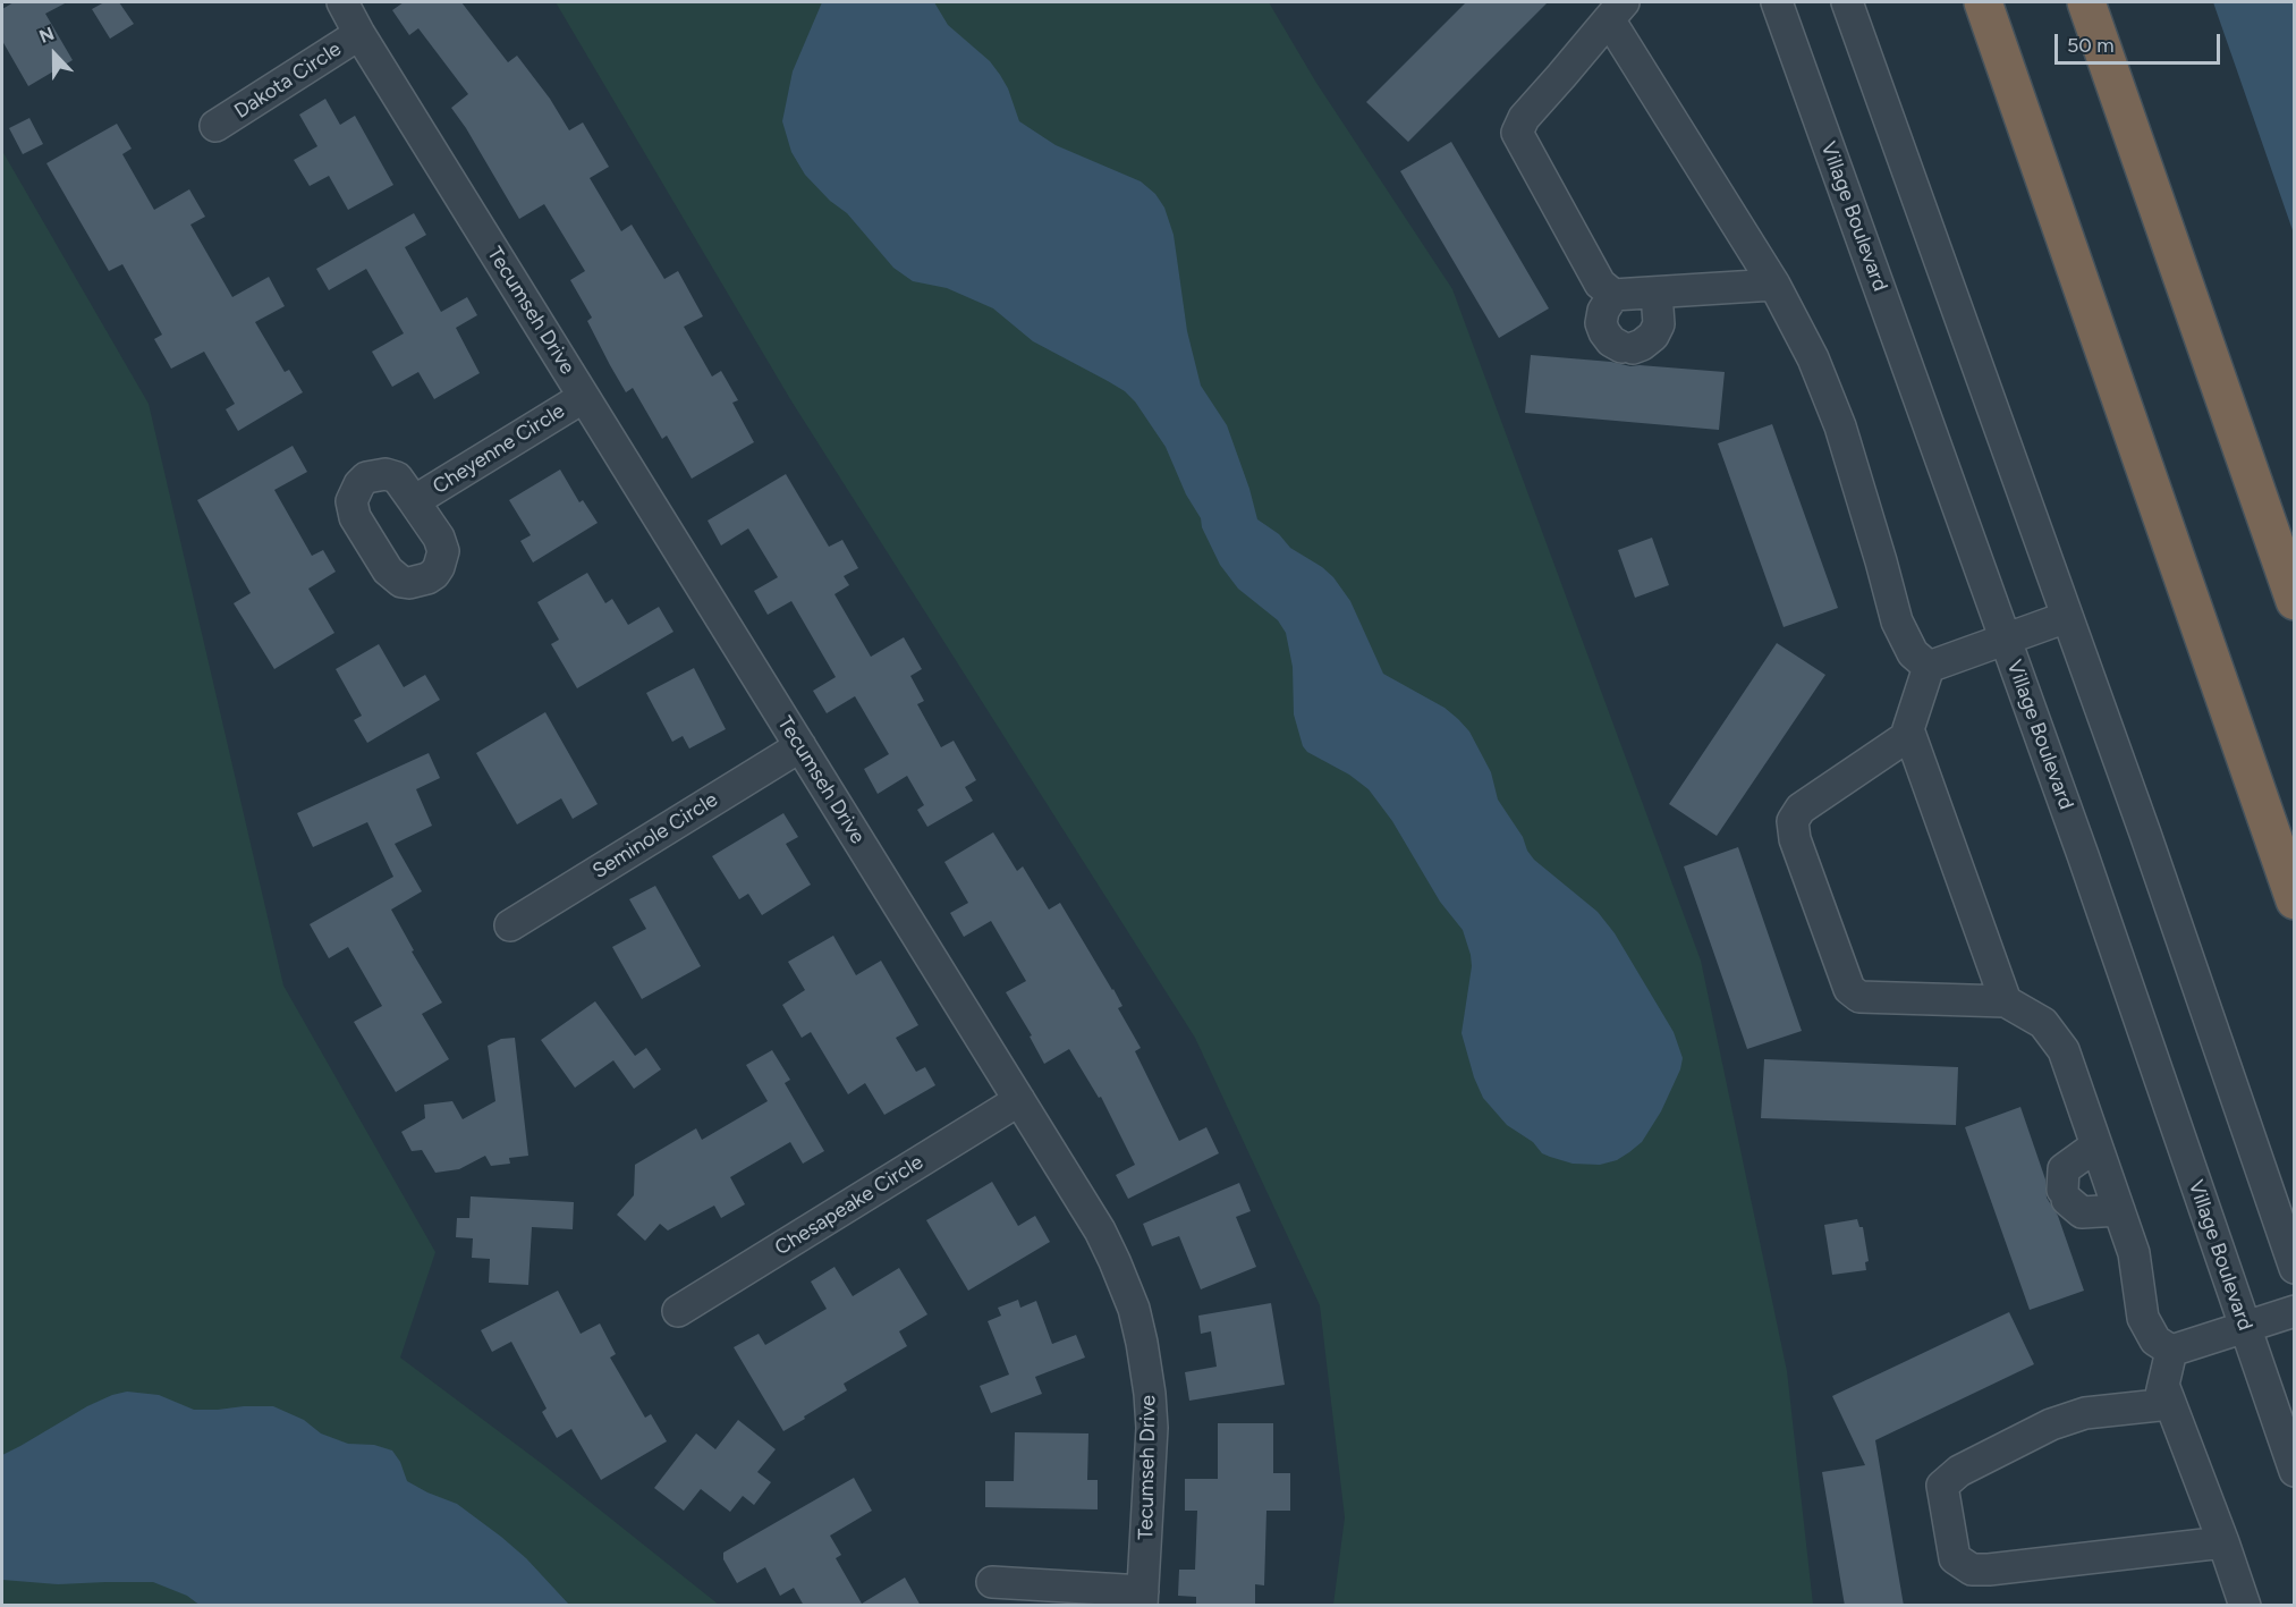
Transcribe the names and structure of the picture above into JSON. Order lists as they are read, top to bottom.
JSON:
{
  "streets": {
    "street": [
      "Dakota Circle",
      "Village Boulevard",
      "Tecumseh Drive",
      "Cheyenne Circle",
      "Seminole Circle",
      "Chesapeake Circle"
    ]
  },
  "crossings": [
    ["Dakota Circle", "Tecumseh Drive"],
    ["Tecumseh Drive", "Cheyenne Circle"],
    ["Tecumseh Drive", "Seminole Circle"],
    ["Tecumseh Drive", "Chesapeake Circle"]
  ],
  "scale_bar": "50 m",
  "north": "top"
}
